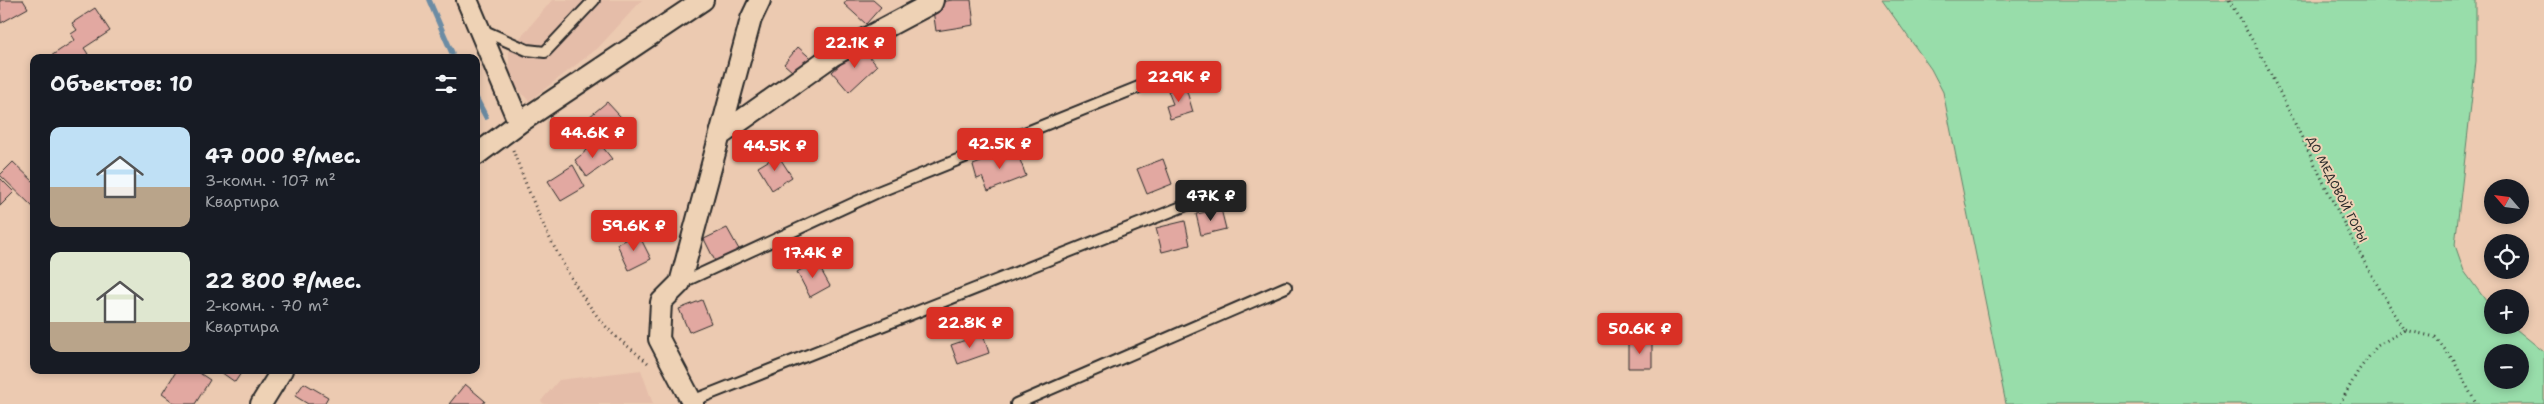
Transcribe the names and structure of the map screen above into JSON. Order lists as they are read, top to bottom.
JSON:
{
  "streets": {
    "path": ["ДО МЕДОВОЙ ГОРЫ"]
  },
  "north": "top left",
  "page": {
    "price": [
      "22.1K ₽",
      "22.9K ₽",
      "44.6K ₽",
      "42.5K ₽",
      "44.5K ₽",
      "47K ₽",
      "59.6K ₽",
      "17.4K ₽",
      "22.8K ₽",
      "50.6K ₽"
    ],
    "heading": "Объектов: 10",
    "list": [
      {
        "name": "47 000 ₽/мес.",
        "note": "3-комн. · 107 m² · Квартира"
      },
      {
        "name": "22 800 ₽/мес.",
        "note": "2-комн. · 70 m² · Квартира"
      }
    ],
    "map_buttons": ["+", "−"]
  }
}
